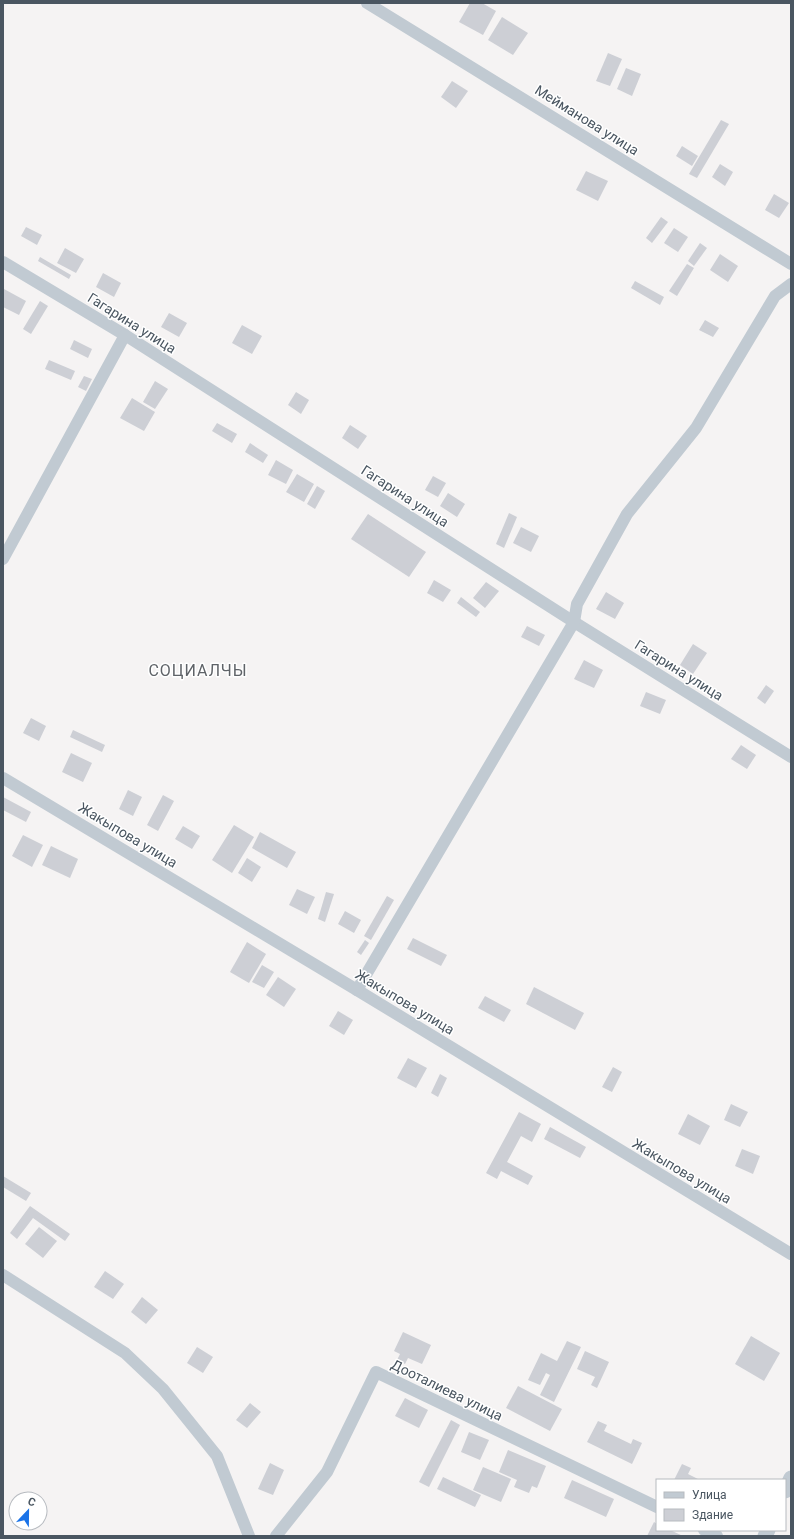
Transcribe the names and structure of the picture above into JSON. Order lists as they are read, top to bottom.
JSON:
{
  "streets": {
    "street": [
      "Мейманова улица",
      "Гагарина улица",
      "Жакыпова улица",
      "Дооталиева улица"
    ]
  },
  "districts": ["СОЦИАЛЧЫ"],
  "legend": ["Улица", "Здание"],
  "north": "top"
}
